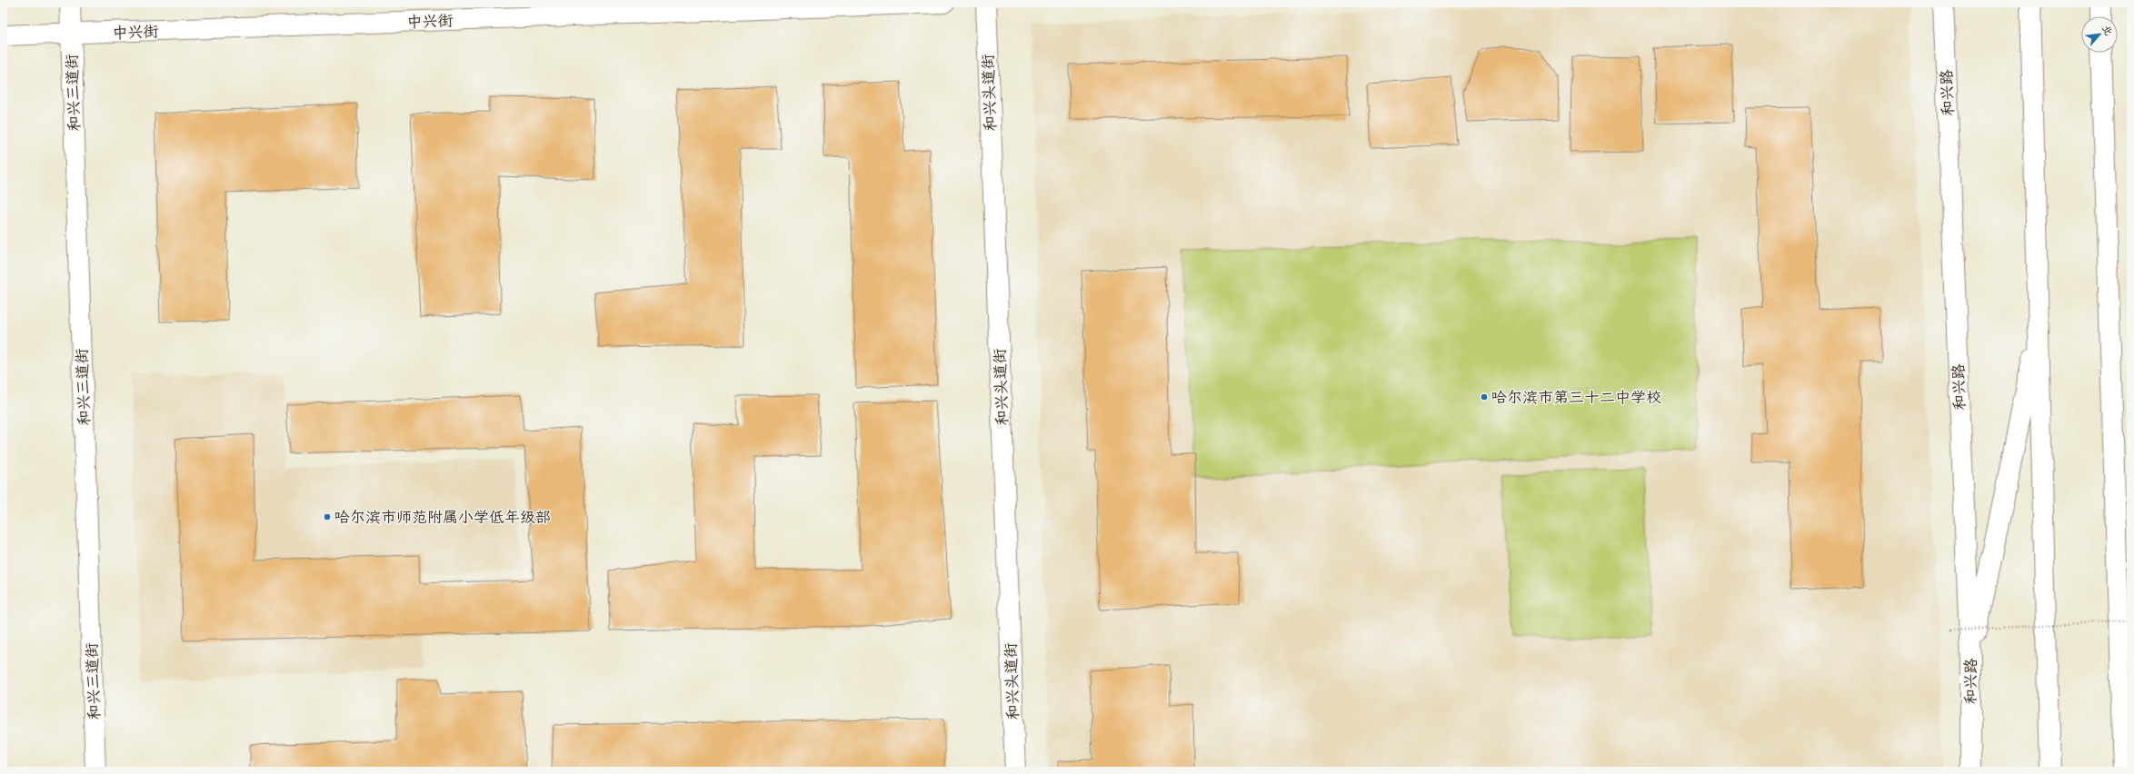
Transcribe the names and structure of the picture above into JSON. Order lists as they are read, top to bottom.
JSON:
{
  "streets": {
    "main road": [
      "中兴街",
      "和兴三道街",
      "和兴头道街",
      "和兴路"
    ]
  },
  "crossings": [
    ["中兴街", "和兴三道街"]
  ],
  "places": ["哈尔滨市第三十二中学校", "哈尔滨市师范附属小学低年级部"],
  "north": "top right"
}
